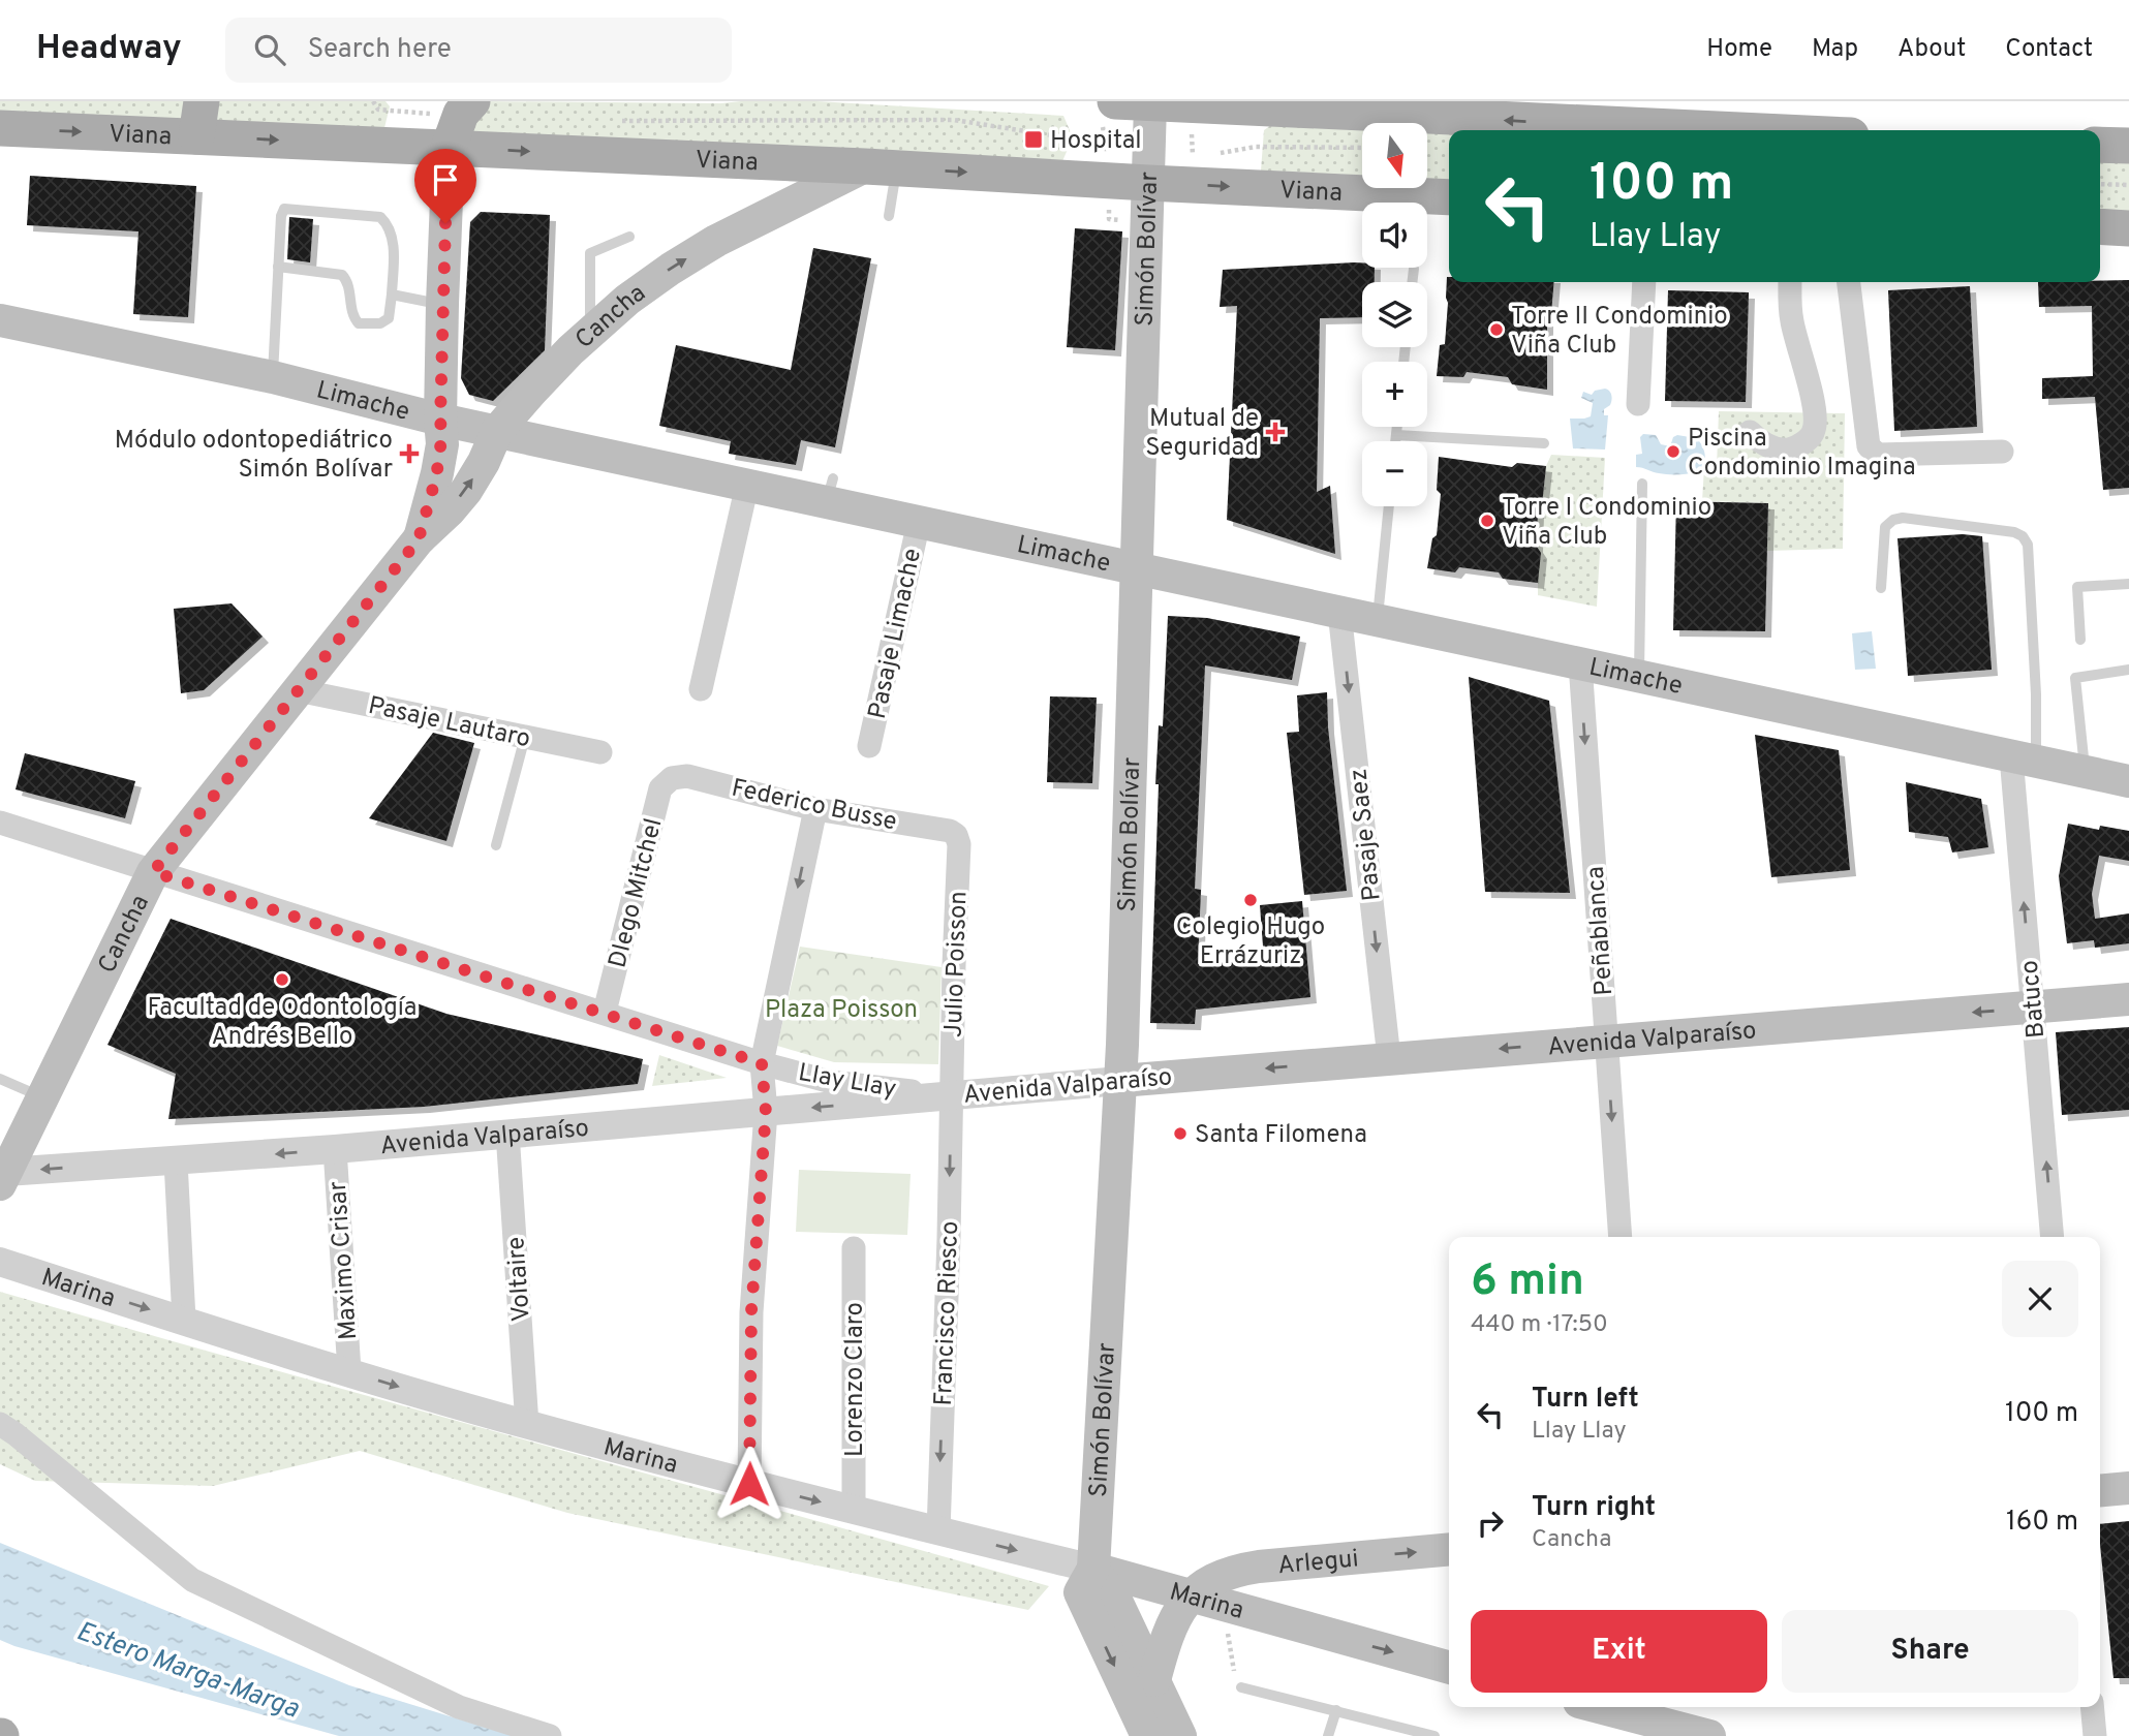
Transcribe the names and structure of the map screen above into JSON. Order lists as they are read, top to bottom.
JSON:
{
  "streets": {
    "main road": [
      "Viana",
      "Simón Bolívar",
      "Cancha",
      "Limache",
      "Avenida Valparaíso",
      "Marina",
      "Arlegui"
    ],
    "street": [
      "Pasaje Limache",
      "Pasaje Lautaro",
      "Federico Busse",
      "Pasaje Saez",
      "DIego Mitchel",
      "Peñablanca",
      "Julio Poisson",
      "Batuco",
      "Llay Llay",
      "Maximo Crisar",
      "Voltaire",
      "Francisco Riesco",
      "Lorenzo Claro"
    ]
  },
  "crossings": [
    ["Viana", "Simón Bolívar"],
    ["Viana", "Cancha"],
    ["Simón Bolívar", "Limache"],
    ["Simón Bolívar", "Avenida Valparaíso"],
    ["Simón Bolívar", "Marina"],
    ["Cancha", "Limache"],
    ["Cancha", "Pasaje Lautaro"],
    ["Cancha", "Avenida Valparaíso"],
    ["Cancha", "Llay Llay"],
    ["Limache", "Pasaje Limache"],
    ["Limache", "Pasaje Saez"],
    ["Limache", "Peñablanca"],
    ["Limache", "Batuco"],
    ["Federico Busse", "DIego Mitchel"],
    ["Federico Busse", "Julio Poisson"],
    ["Pasaje Saez", "Avenida Valparaíso"],
    ["DIego Mitchel", "Llay Llay"],
    ["Peñablanca", "Avenida Valparaíso"],
    ["Julio Poisson", "Avenida Valparaíso"],
    ["Julio Poisson", "Llay Llay"],
    ["Julio Poisson", "Francisco Riesco"],
    ["Batuco", "Avenida Valparaíso"],
    ["Avenida Valparaíso", "Llay Llay"],
    ["Avenida Valparaíso", "Maximo Crisar"],
    ["Avenida Valparaíso", "Voltaire"],
    ["Avenida Valparaíso", "Francisco Riesco"],
    ["Llay Llay", "Francisco Riesco"],
    ["Maximo Crisar", "Marina"],
    ["Voltaire", "Marina"],
    ["Marina", "Francisco Riesco"],
    ["Marina", "Lorenzo Claro"],
    ["Marina", "Arlegui"]
  ],
  "one_way": [
    "Viana",
    "Pasaje Saez",
    "Peñablanca",
    "Batuco",
    "Avenida Valparaíso",
    "Marina",
    "Arlegui"
  ],
  "water": ["Estero Marga-Marga"],
  "parks": ["Plaza Poisson"],
  "places": {
    "transit": ["Hospital"],
    "other": [
      "Torre II Condominio Viña Club",
      "Piscina Condominio Imagina",
      "Torre I Condominio Viña Club",
      "Colegio Hugo Errázuriz",
      "Facultad de Odontología Andrés Bello",
      "Santa Filomena"
    ],
    "health": ["Mutual de Seguridad", "Módulo odontopediátrico Simón Bolívar"]
  },
  "north": "bottom",
  "page": {
    "header": "Headway",
    "search": "Search here",
    "nav": [
      "Home",
      "Map",
      "About",
      "Contact"
    ],
    "map_buttons": ["+", "−"],
    "turn": ["100 m", "Llay Llay"],
    "heading": ["6 min", "440 m · 17:50"],
    "list": [
      {
        "name": "Turn left",
        "note": "Llay Llay",
        "value": "100 m"
      },
      {
        "name": "Turn right",
        "note": "Cancha",
        "value": "160 m"
      }
    ],
    "buttons": ["Exit", "Share"]
  }
}
